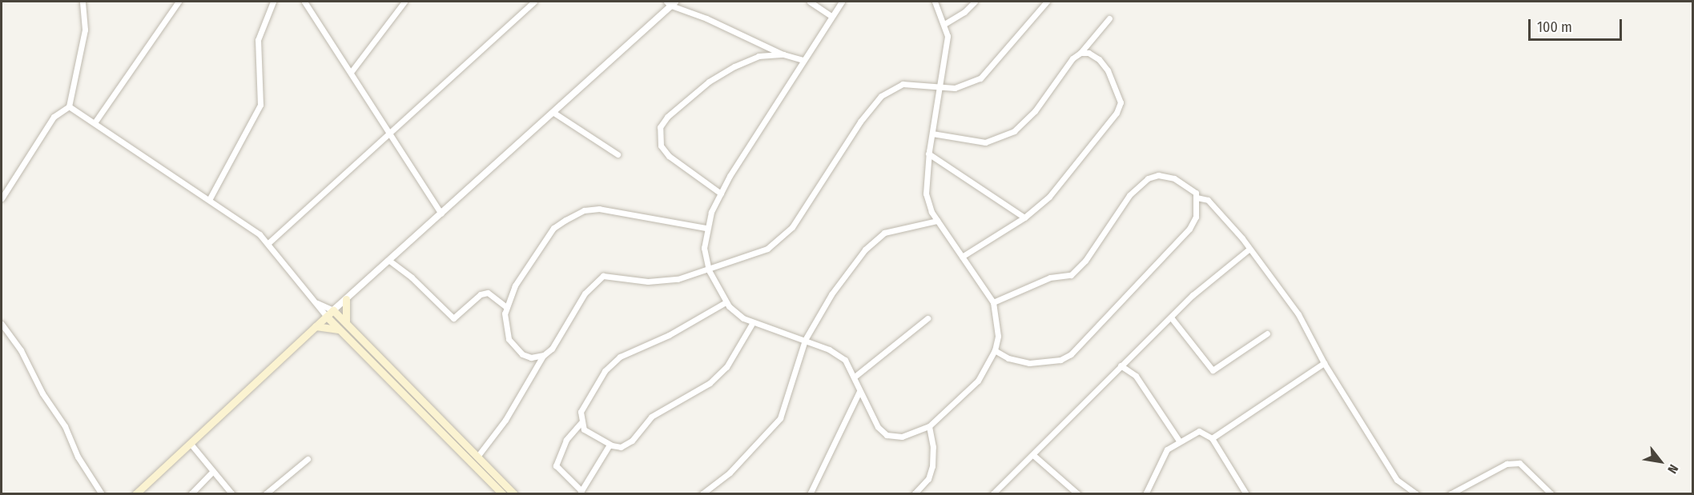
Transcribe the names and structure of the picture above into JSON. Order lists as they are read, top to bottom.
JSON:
{
  "scale_bar": "100 m",
  "north": "bottom right"
}
